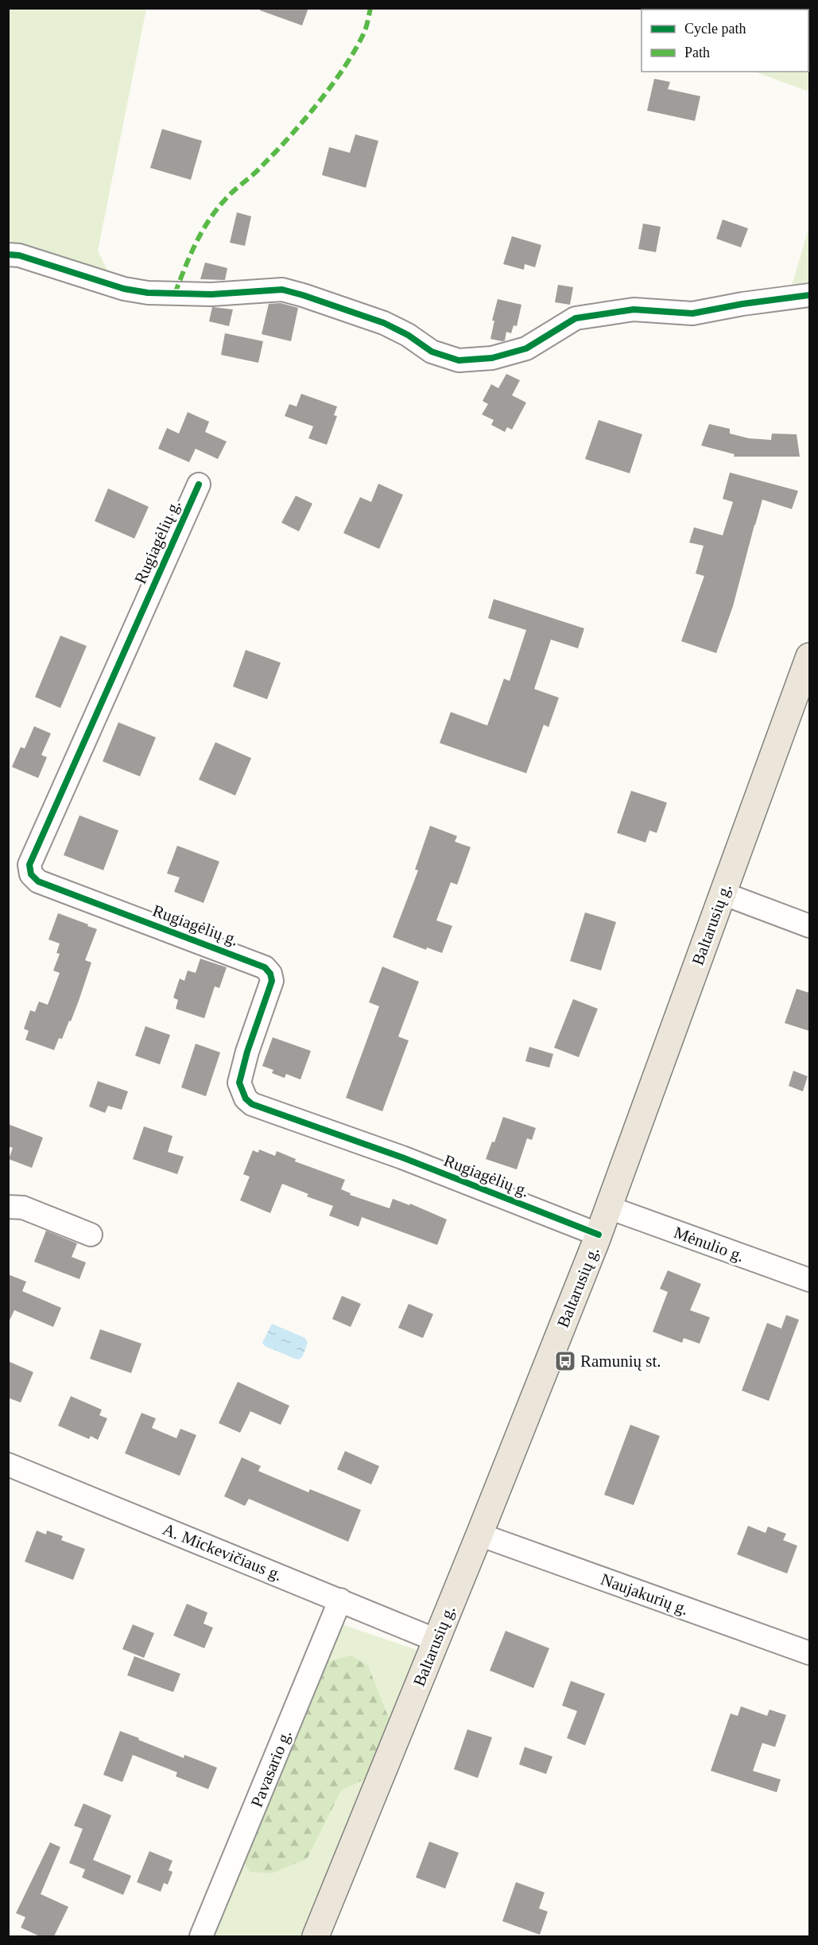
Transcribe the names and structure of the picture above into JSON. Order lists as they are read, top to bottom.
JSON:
{
  "streets": {
    "main road": ["Baltarusių g."],
    "street": [
      "Rugiagėlių g.",
      "Mėnulio g.",
      "A. Mickevičiaus g.",
      "Naujakurių g.",
      "Pavasario g."
    ]
  },
  "crossings": [
    ["Rugiagėlių g.", "Baltarusių g."],
    ["Baltarusių g.", "Mėnulio g."],
    ["Baltarusių g.", "A. Mickevičiaus g."],
    ["Baltarusių g.", "Naujakurių g."],
    ["A. Mickevičiaus g.", "Pavasario g."]
  ],
  "places": {
    "bus stop": ["Ramunių st."]
  },
  "legend": ["Cycle path", "Path"]
}
